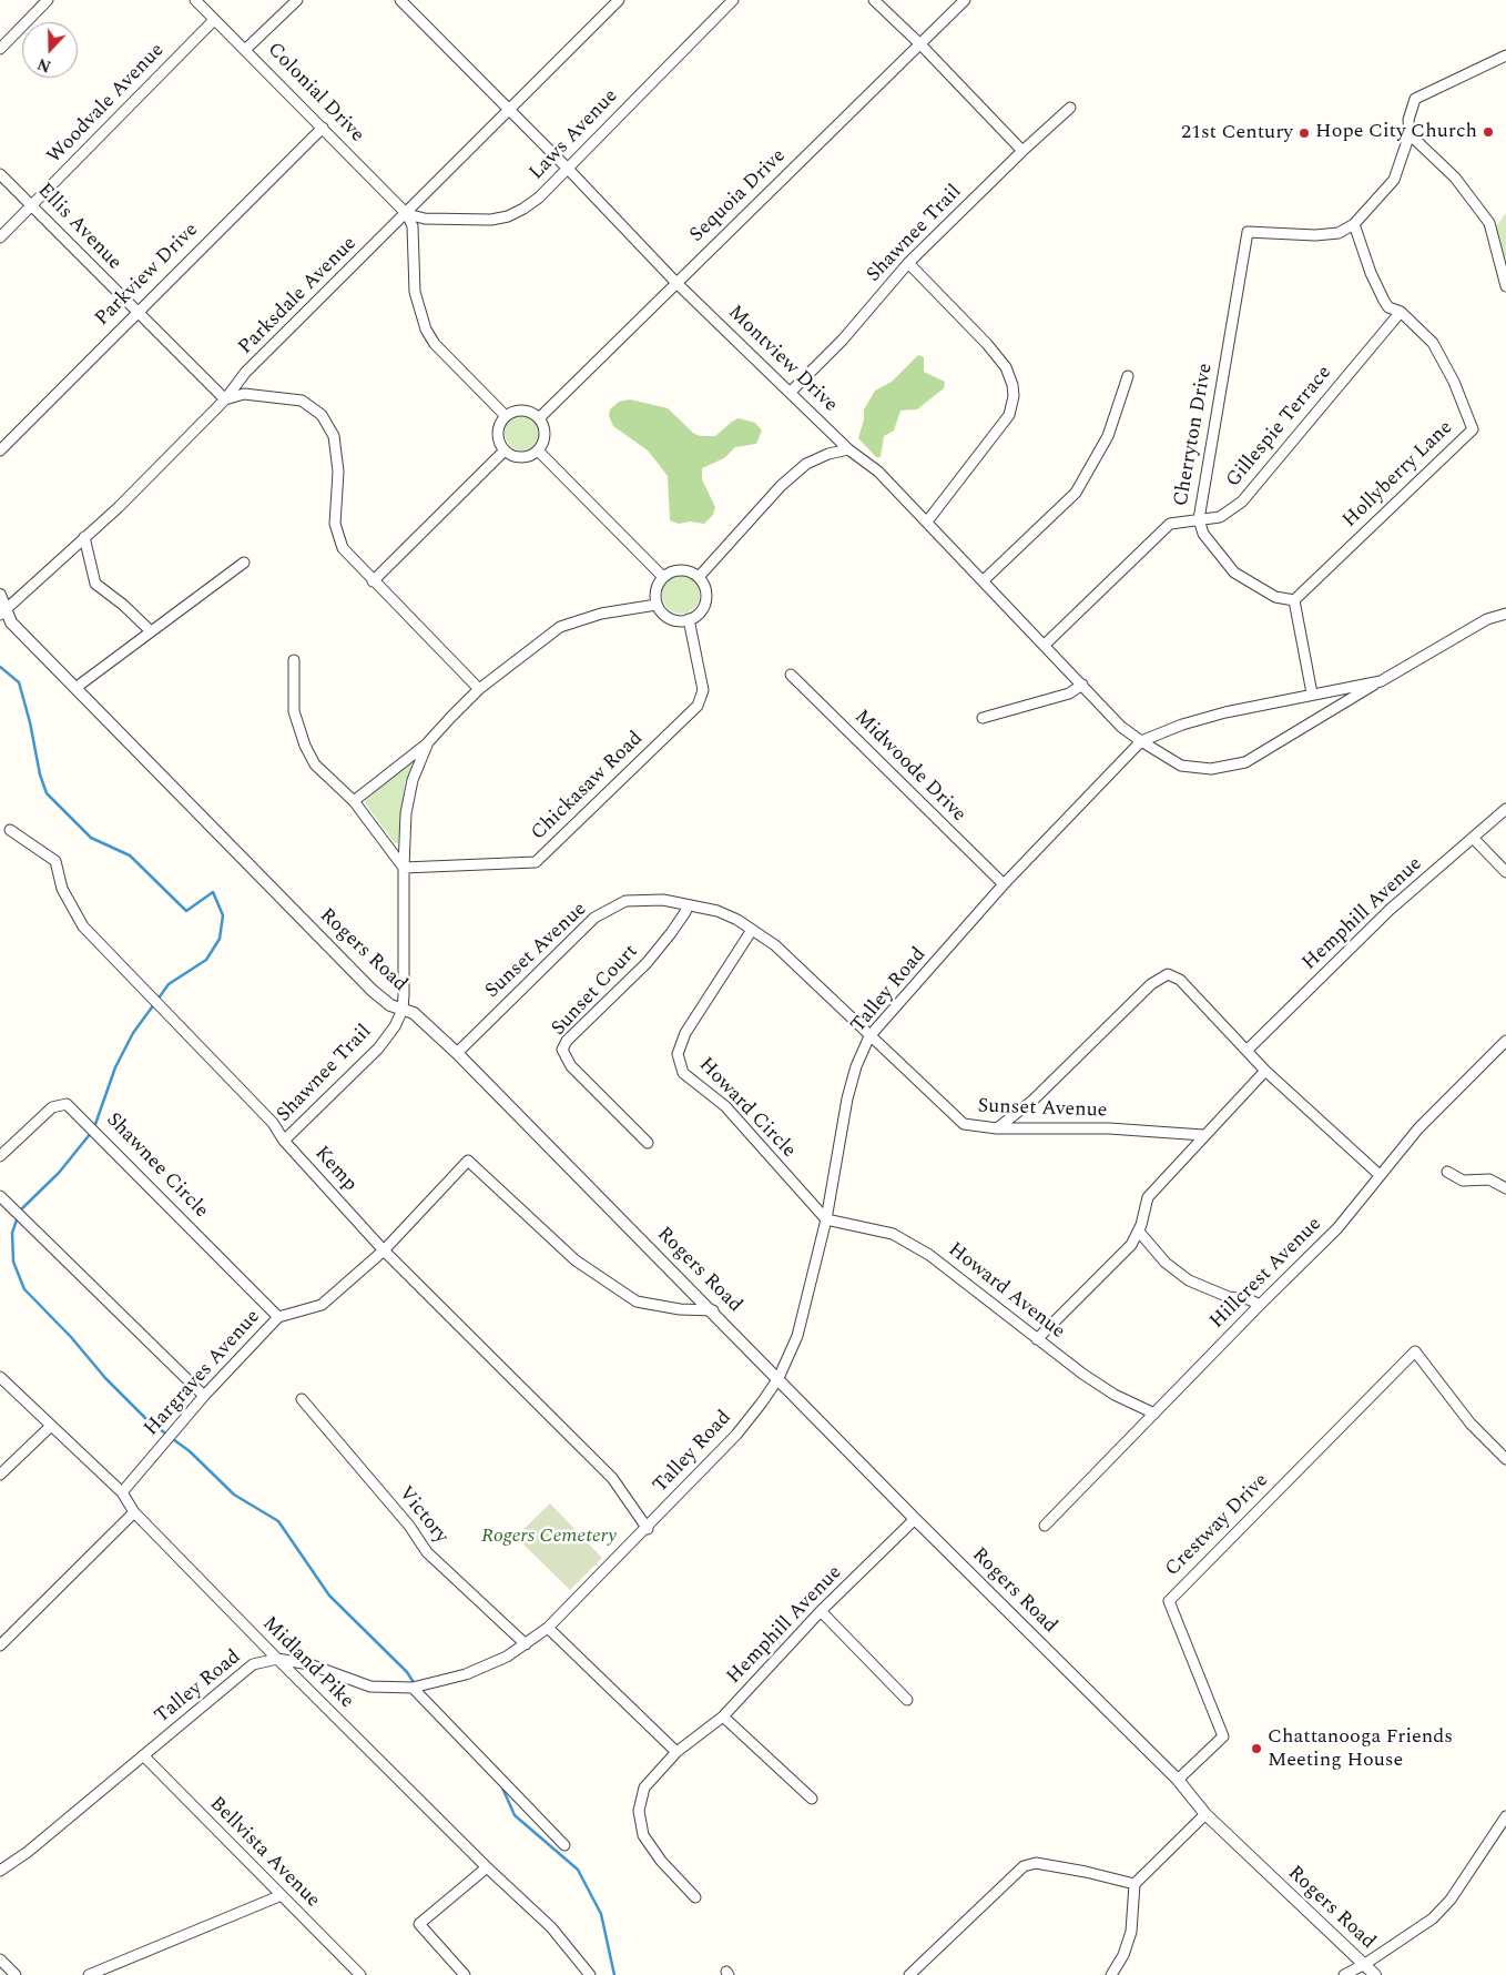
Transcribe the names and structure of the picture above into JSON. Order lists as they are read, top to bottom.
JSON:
{
  "streets": {
    "street": [
      "Colonial Drive",
      "Woodvale Avenue",
      "Laws Avenue",
      "Sequoia Drive",
      "Ellis Avenue",
      "Shawnee Trail",
      "Parkview Drive",
      "Parksdale Avenue",
      "Montview Drive",
      "Gillespie Terrace",
      "Cherryton Drive",
      "Hollyberry Lane",
      "Midwoode Drive",
      "Chickasaw Road",
      "Hemphill Avenue",
      "Rogers Road",
      "Sunset Avenue",
      "Sunset Court",
      "Talley Road",
      "Howard Circle",
      "Shawnee Circle",
      "Kemp",
      "Hillcrest Avenue",
      "Howard Avenue",
      "Hargraves Avenue",
      "Victory",
      "Crestway Drive",
      "Midland Pike",
      "Bellvista Avenue"
    ]
  },
  "crossings": [
    ["Colonial Drive", "Woodvale Avenue"],
    ["Colonial Drive", "Laws Avenue"],
    ["Colonial Drive", "Parkview Drive"],
    ["Colonial Drive", "Parksdale Avenue"],
    ["Woodvale Avenue", "Ellis Avenue"],
    ["Laws Avenue", "Parksdale Avenue"],
    ["Laws Avenue", "Montview Drive"],
    ["Sequoia Drive", "Montview Drive"],
    ["Ellis Avenue", "Parkview Drive"],
    ["Ellis Avenue", "Parksdale Avenue"],
    ["Shawnee Trail", "Montview Drive"],
    ["Shawnee Trail", "Chickasaw Road"],
    ["Shawnee Trail", "Rogers Road"],
    ["Shawnee Trail", "Kemp"],
    ["Parksdale Avenue", "Montview Drive"],
    ["Parksdale Avenue", "Rogers Road"],
    ["Montview Drive", "Gillespie Terrace"],
    ["Montview Drive", "Talley Road"],
    ["Gillespie Terrace", "Cherryton Drive"],
    ["Gillespie Terrace", "Hollyberry Lane"],
    ["Cherryton Drive", "Hollyberry Lane"],
    ["Midwoode Drive", "Talley Road"],
    ["Hemphill Avenue", "Rogers Road"],
    ["Rogers Road", "Sunset Avenue"],
    ["Rogers Road", "Talley Road"],
    ["Rogers Road", "Hargraves Avenue"],
    ["Rogers Road", "Crestway Drive"],
    ["Sunset Avenue", "Sunset Court"],
    ["Sunset Avenue", "Talley Road"],
    ["Sunset Avenue", "Howard Circle"],
    ["Talley Road", "Howard Circle"],
    ["Talley Road", "Kemp"],
    ["Talley Road", "Howard Avenue"],
    ["Talley Road", "Victory"],
    ["Talley Road", "Midland Pike"],
    ["Talley Road", "Bellvista Avenue"],
    ["Howard Circle", "Howard Avenue"],
    ["Shawnee Circle", "Hargraves Avenue"],
    ["Kemp", "Hargraves Avenue"],
    ["Hillcrest Avenue", "Howard Avenue"],
    ["Hargraves Avenue", "Midland Pike"]
  ],
  "parks": ["Rogers Cemetery"],
  "places": ["Hope City Church", "21st Century", "Chattanooga Friends Meeting House"],
  "north": "bottom"
}
